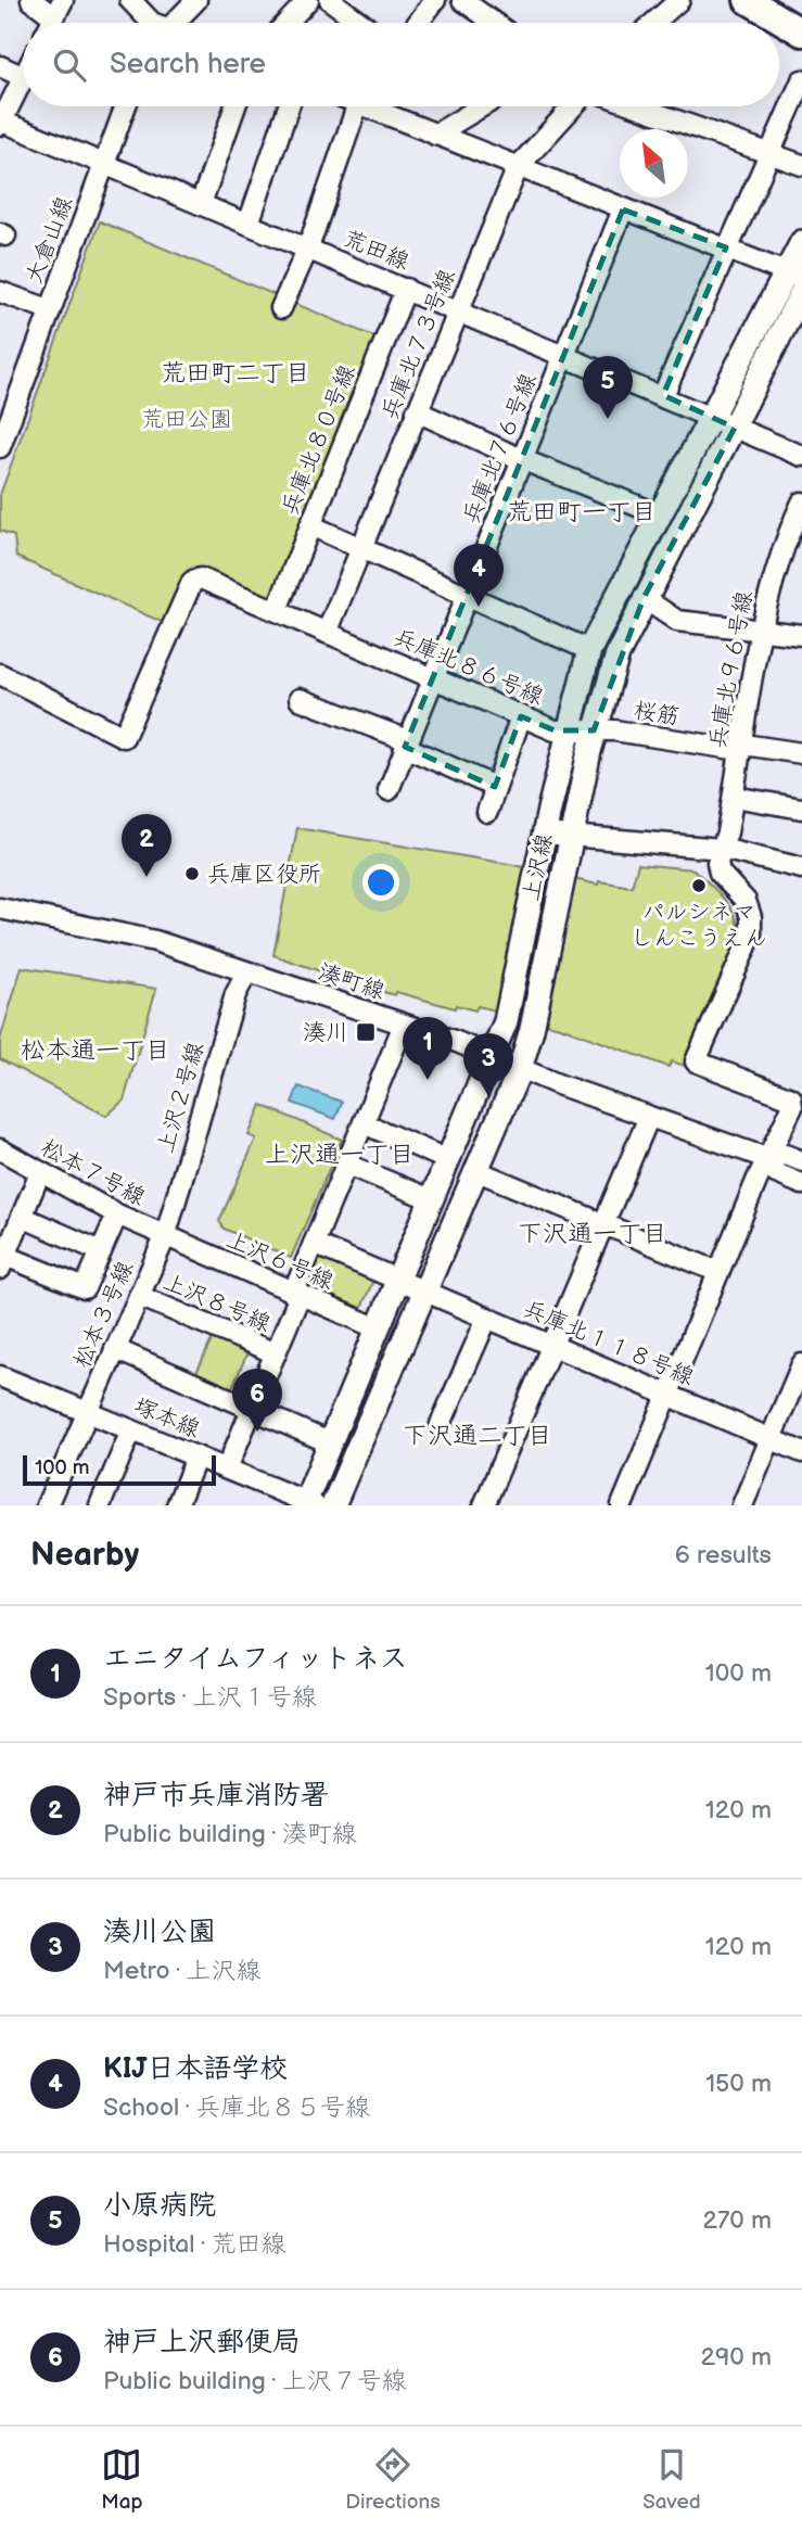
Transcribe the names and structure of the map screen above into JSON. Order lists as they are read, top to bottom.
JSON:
{
  "streets": {
    "main road": ["上沢線"],
    "street": [
      "大倉山線",
      "荒田線",
      "兵庫北７３号線",
      "兵庫北８０号線",
      "兵庫北７６号線",
      "兵庫北８６号線",
      "兵庫北９６号線",
      "桜筋",
      "湊町線",
      "上沢２号線",
      "松本７号線",
      "上沢６号線",
      "上沢８号線",
      "松本３号線",
      "兵庫北１１８号線",
      "塚本線"
    ]
  },
  "crossings": [
    ["大倉山線", "荒田線"],
    ["荒田線", "兵庫北７３号線"],
    ["荒田線", "兵庫北８０号線"],
    ["荒田線", "兵庫北７６号線"],
    ["荒田線", "上沢線"],
    ["兵庫北７３号線", "兵庫北８６号線"],
    ["兵庫北８０号線", "兵庫北８６号線"],
    ["兵庫北７６号線", "兵庫北８６号線"],
    ["兵庫北８６号線", "桜筋"],
    ["兵庫北８６号線", "上沢線"],
    ["兵庫北９６号線", "桜筋"],
    ["桜筋", "上沢線"],
    ["上沢線", "湊町線"],
    ["上沢線", "上沢６号線"],
    ["上沢線", "兵庫北１１８号線"],
    ["上沢線", "塚本線"],
    ["湊町線", "上沢２号線"],
    ["上沢２号線", "松本７号線"],
    ["上沢２号線", "上沢６号線"],
    ["上沢２号線", "松本３号線"],
    ["松本７号線", "上沢６号線"],
    ["松本７号線", "松本３号線"],
    ["上沢６号線", "松本３号線"],
    ["上沢８号線", "松本３号線"],
    ["松本３号線", "塚本線"]
  ],
  "districts": [
    "荒田町二丁目",
    "荒田町一丁目",
    "松本通一丁目",
    "上沢通一丁目",
    "下沢通一丁目",
    "下沢通二丁目"
  ],
  "parks": ["荒田公園"],
  "places": {
    "other": ["兵庫区役所", "パルシネマ しんこうえん"],
    "transit": ["湊川"]
  },
  "scale_bar": "100 m",
  "north": "top left",
  "page": {
    "search": "Search here",
    "pins": [
      "5",
      "4",
      "2",
      "1",
      "3",
      "6"
    ],
    "scale": "100 m",
    "heading": ["Nearby", "6 results"],
    "list": [
      {
        "mark": "1",
        "name": "エニタイムフィットネス",
        "note": "Sports · 上沢１号線",
        "value": "100 m"
      },
      {
        "mark": "2",
        "name": "神戸市兵庫消防署",
        "note": "Public building · 湊町線",
        "value": "120 m"
      },
      {
        "mark": "3",
        "name": "湊川公園",
        "note": "Metro · 上沢線",
        "value": "120 m"
      },
      {
        "mark": "4",
        "name": "KIJ日本語学校",
        "note": "School · 兵庫北８５号線",
        "value": "150 m"
      },
      {
        "mark": "5",
        "name": "小原病院",
        "note": "Hospital · 荒田線",
        "value": "270 m"
      },
      {
        "mark": "6",
        "name": "神戸上沢郵便局",
        "note": "Public building · 上沢７号線",
        "value": "290 m"
      }
    ],
    "nav": ["Map", "Directions", "Saved"]
  }
}
